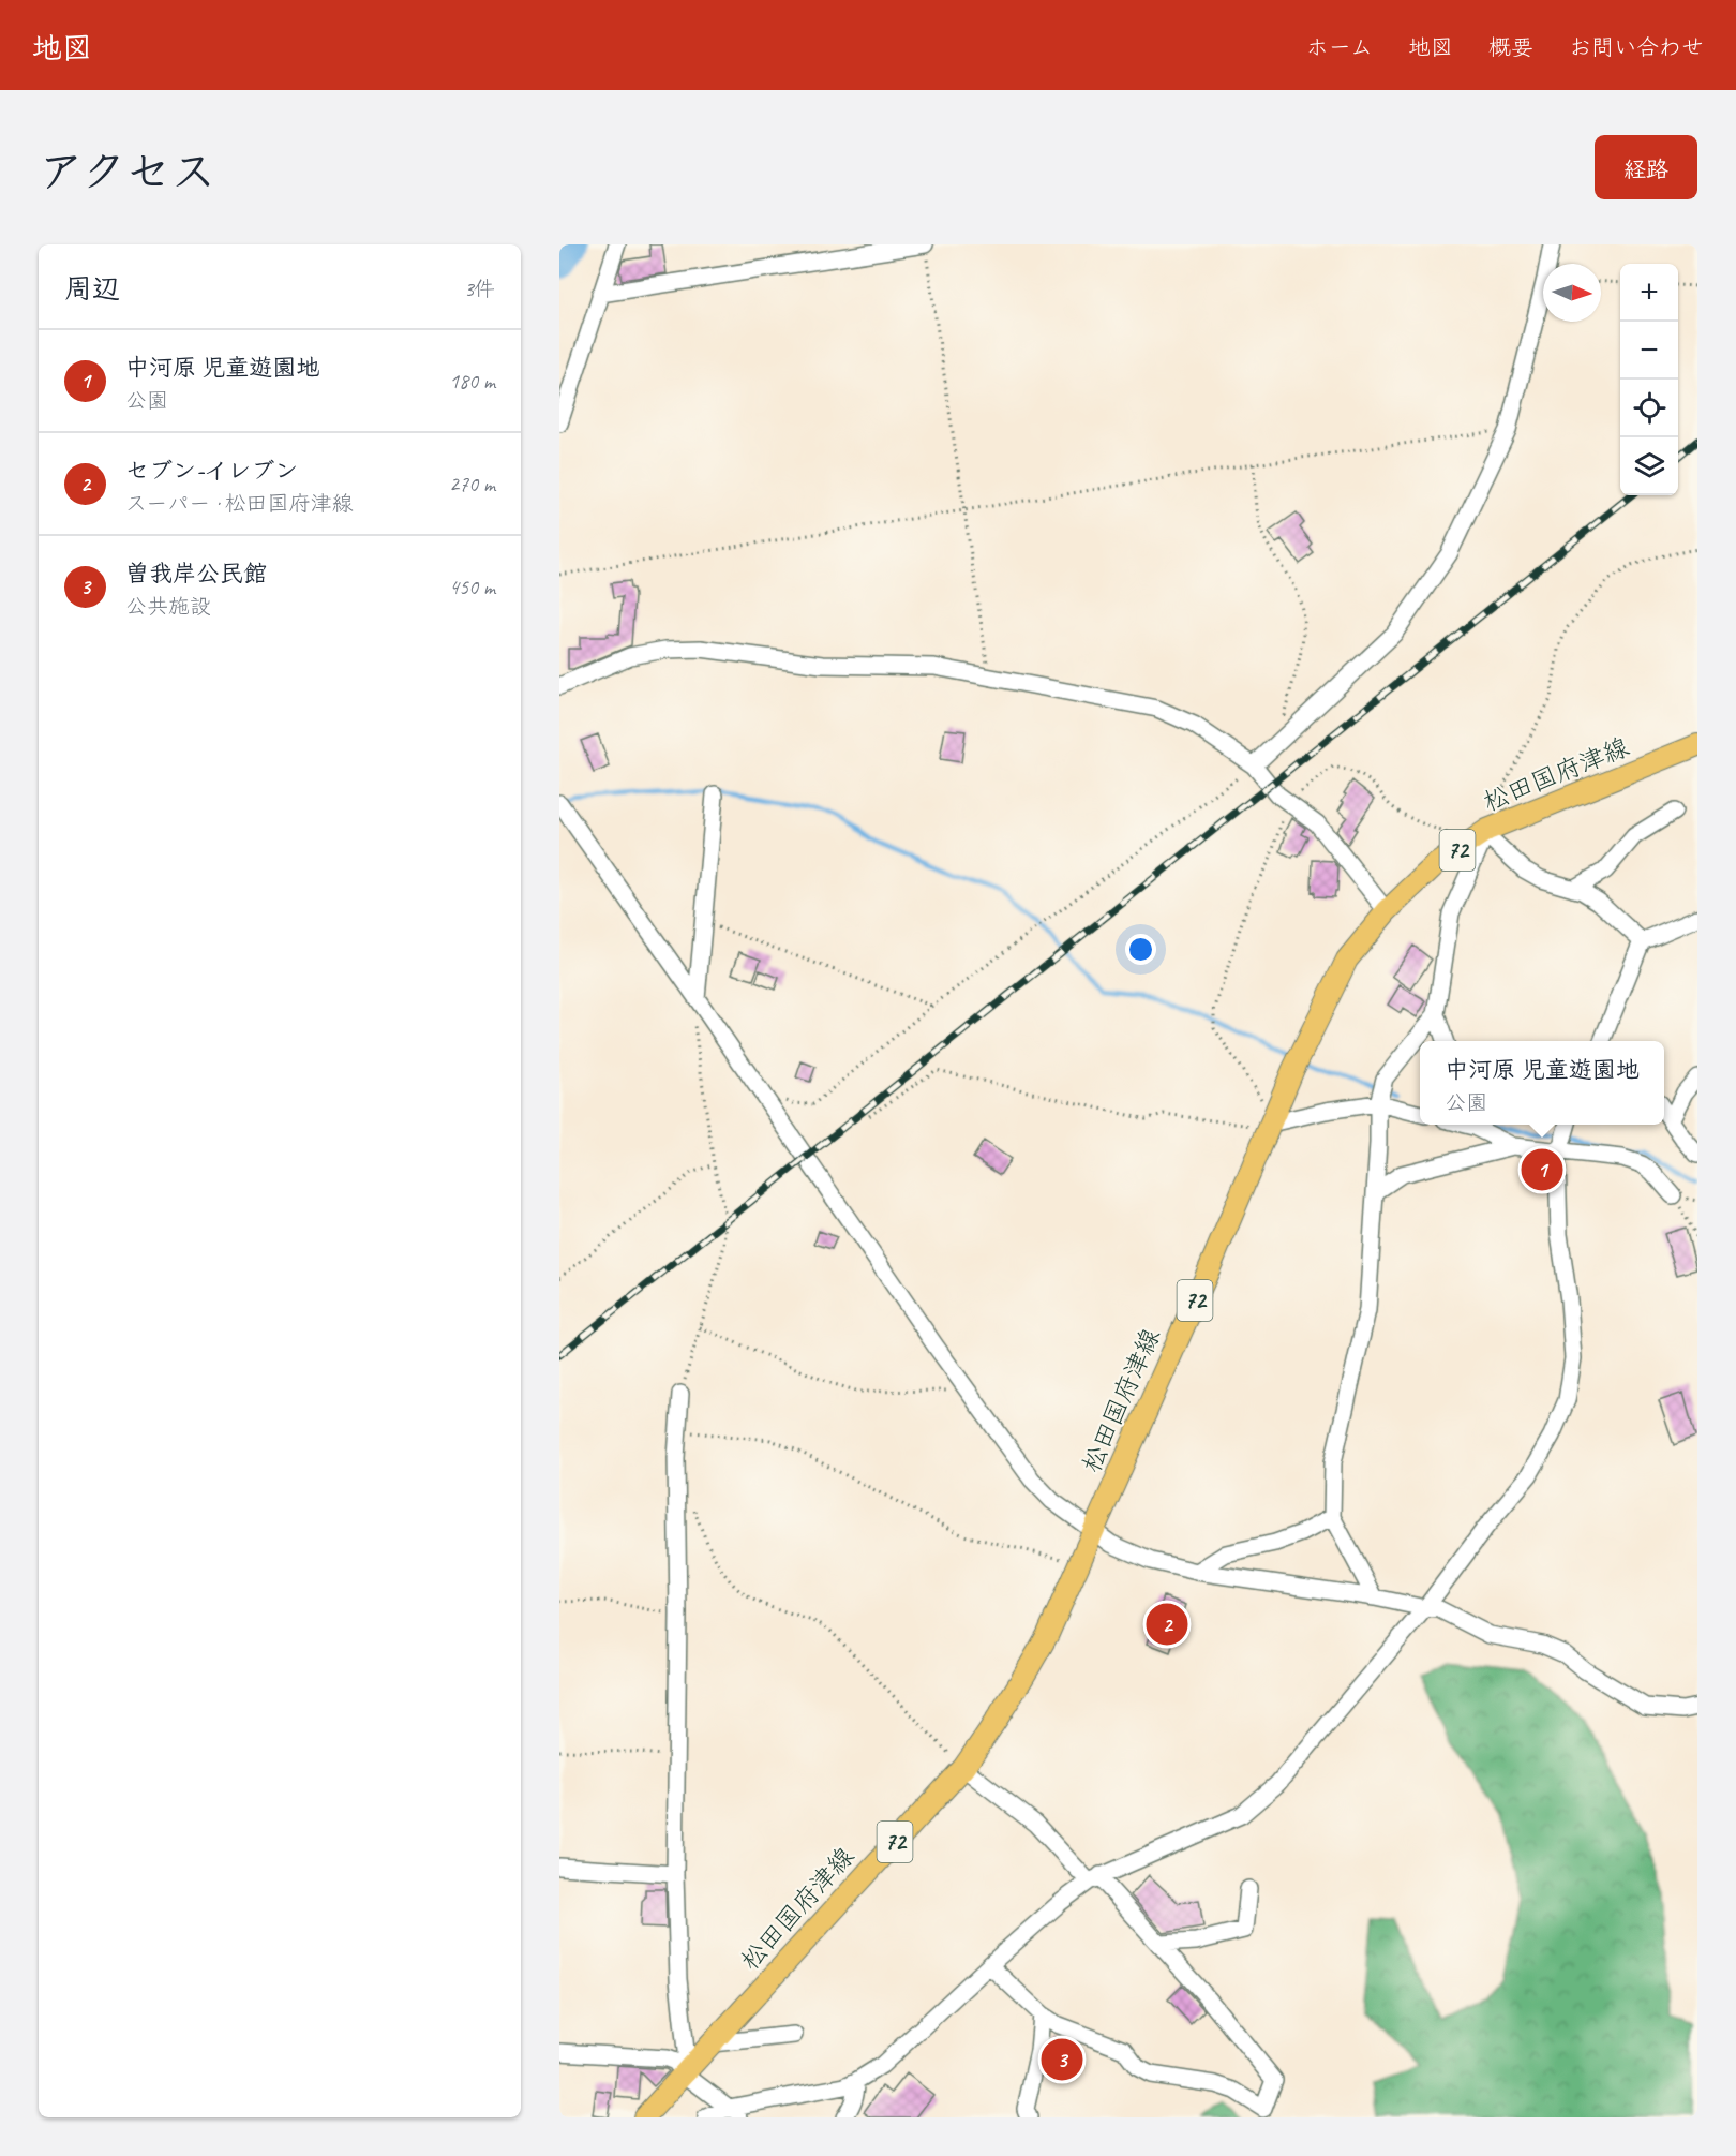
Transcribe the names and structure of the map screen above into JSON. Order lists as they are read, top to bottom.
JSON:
{
  "streets": {
    "main road": ["松田国府津線", "72"]
  },
  "north": "right",
  "page": {
    "header": "地図",
    "nav": [
      "ホーム",
      "地図",
      "概要",
      "お問い合わせ"
    ],
    "title": "アクセス",
    "buttons": "経路",
    "heading": ["周辺", "3件"],
    "map_buttons": ["+", "−"],
    "list": [
      {
        "mark": "1",
        "name": "中河原 児童遊園地",
        "note": "公園",
        "value": "180 m"
      },
      {
        "mark": "2",
        "name": "セブン-イレブン",
        "note": "スーパー · 松田国府津線",
        "value": "270 m"
      },
      {
        "mark": "3",
        "name": "曽我岸公民館",
        "note": "公共施設",
        "value": "450 m"
      }
    ],
    "popup": ["中河原 児童遊園地", "公園"],
    "pins": ["1", "2", "3"]
  }
}
